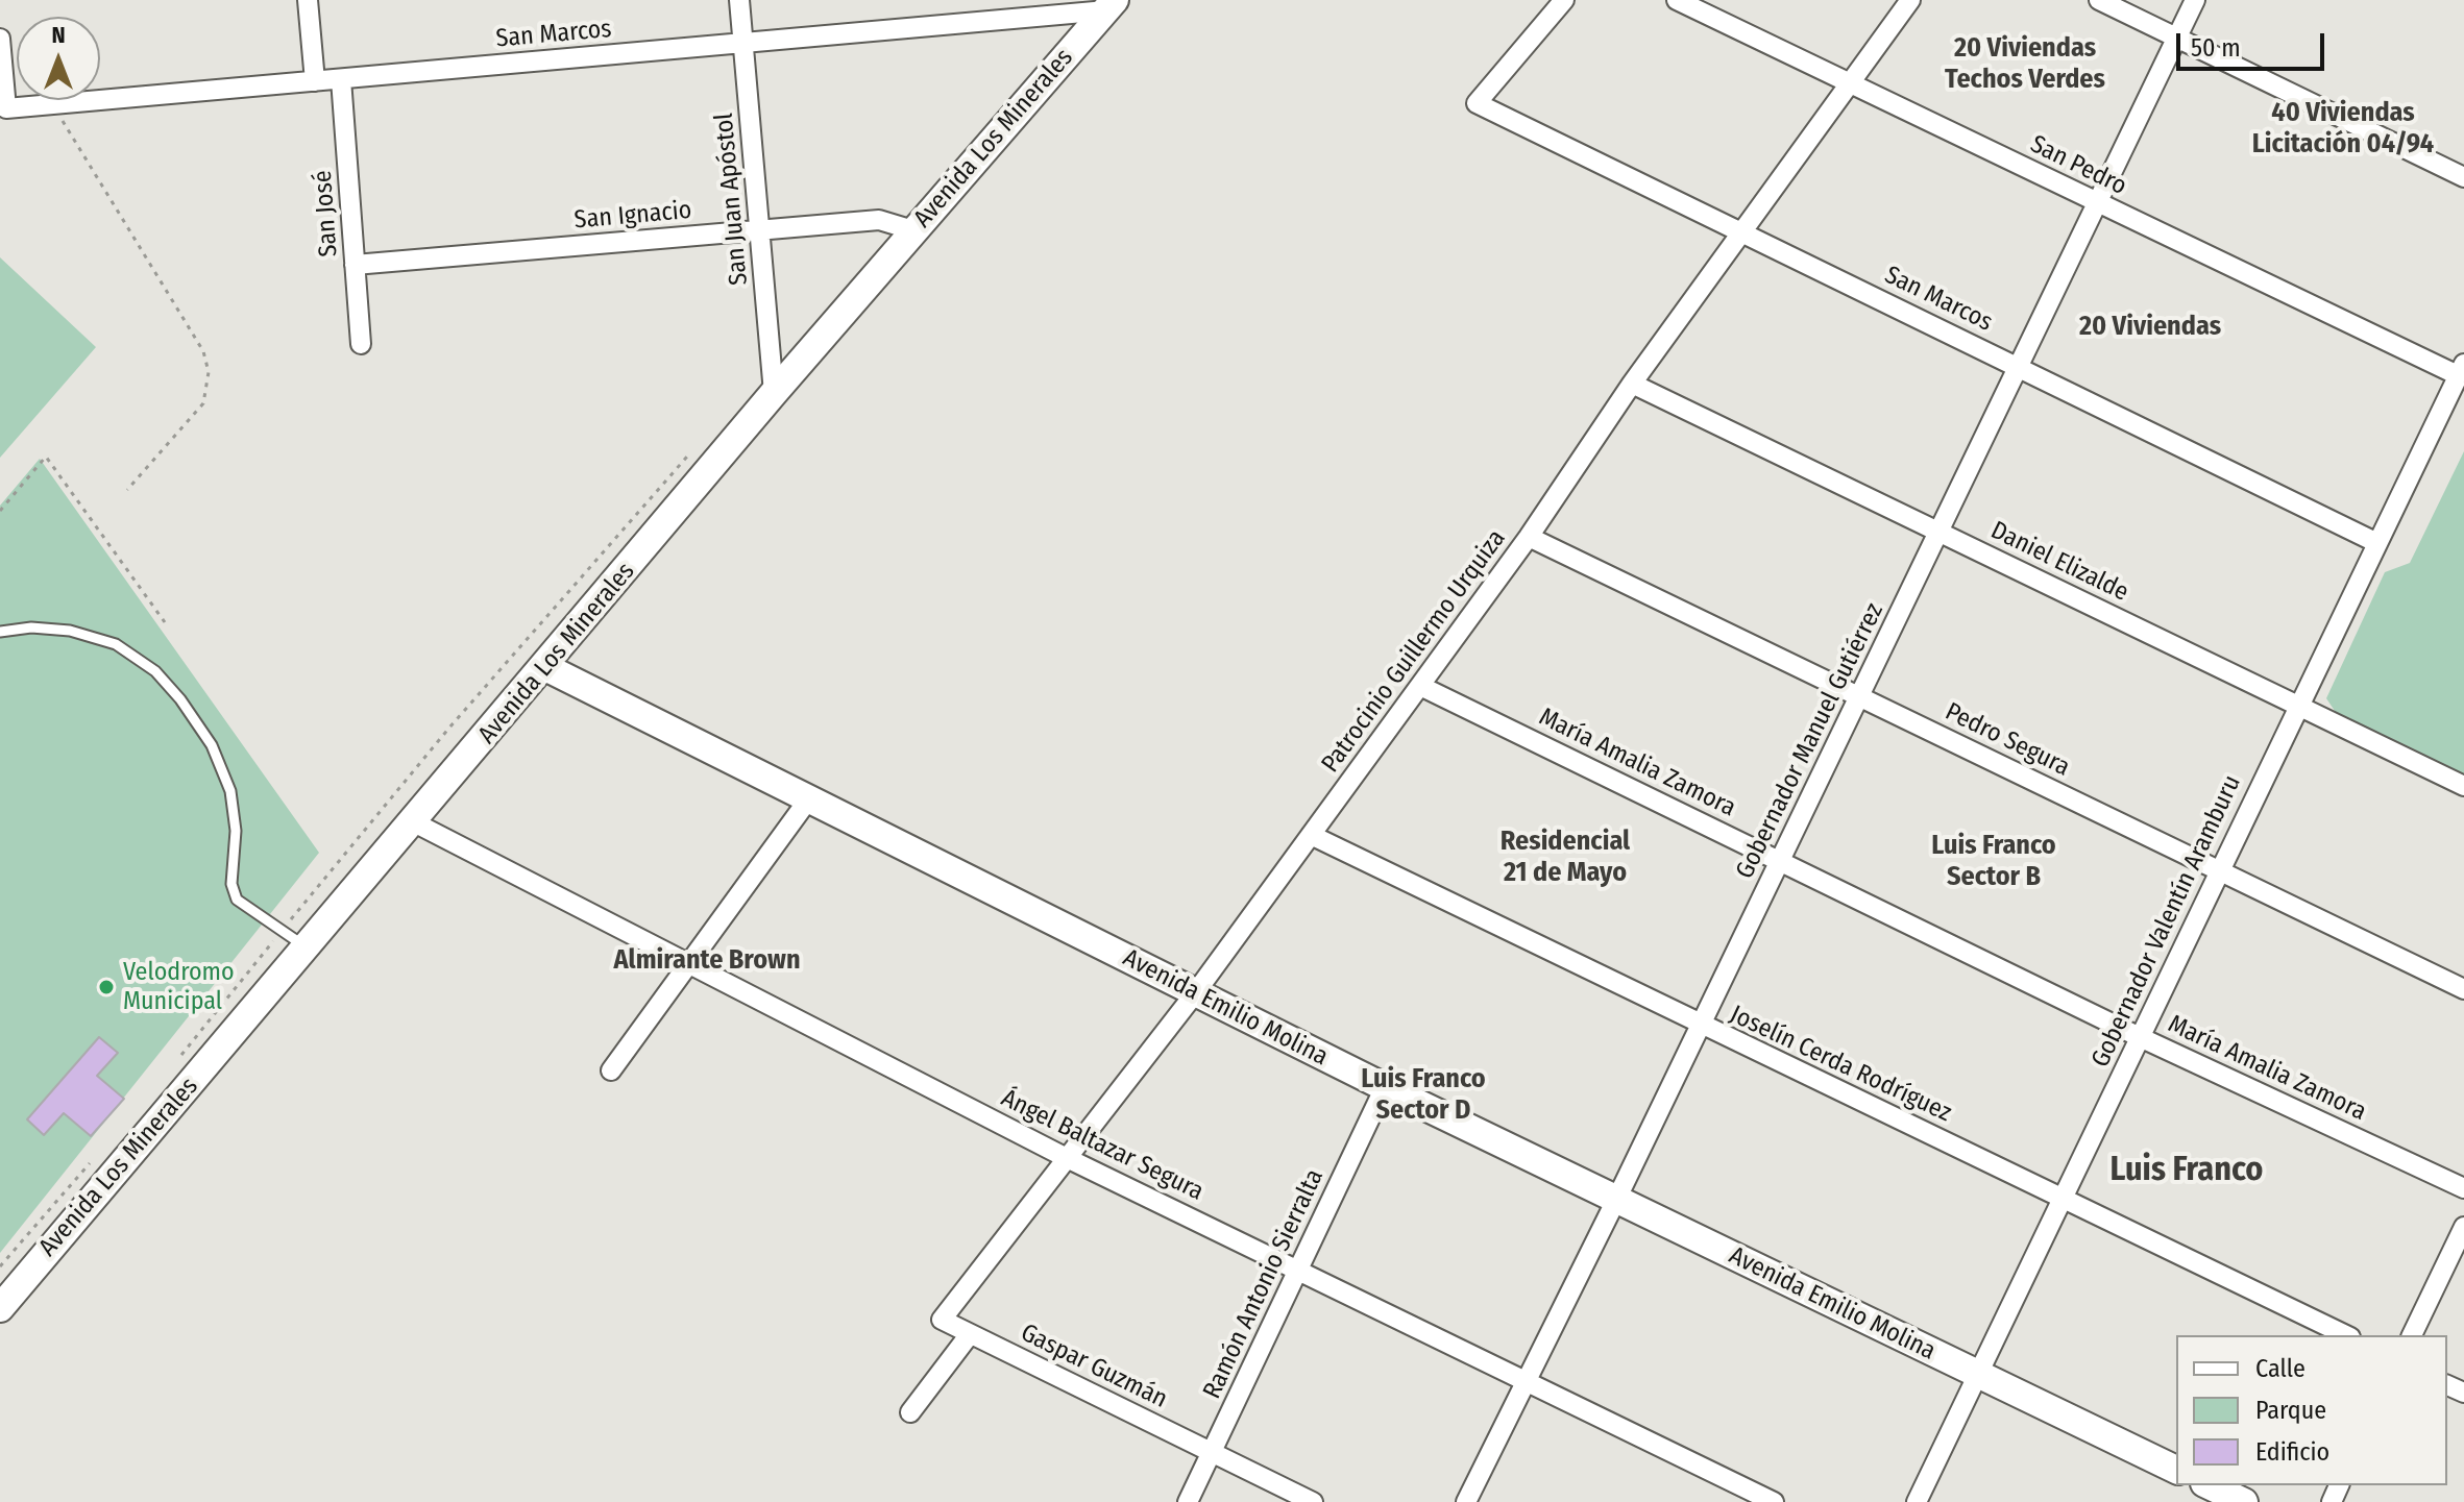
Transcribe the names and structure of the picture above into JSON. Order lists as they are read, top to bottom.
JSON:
{
  "streets": {
    "street": [
      "San Marcos",
      "Avenida Los Minerales",
      "San Pedro",
      "San Juan Apóstol",
      "San José",
      "San Ignacio",
      "Daniel Elizalde",
      "Patrocinio Guillermo Urquiza",
      "Pedro Segura",
      "Gobernador Manuel Gutiérrez",
      "María Amalia Zamora",
      "Gobernador Valentín Aramburu",
      "Avenida Emilio Molina",
      "Joselín Cerda Rodríguez",
      "Ángel Baltazar Segura",
      "Ramón Antonio Sierralta",
      "Gaspar Guzmán"
    ]
  },
  "crossings": [
    ["San Marcos", "Avenida Los Minerales"],
    ["San Marcos", "San Juan Apóstol"],
    ["San Marcos", "San José"],
    ["San Marcos", "Patrocinio Guillermo Urquiza"],
    ["San Marcos", "Gobernador Manuel Gutiérrez"],
    ["San Marcos", "Gobernador Valentín Aramburu"],
    ["Avenida Los Minerales", "San Juan Apóstol"],
    ["Avenida Los Minerales", "San Ignacio"],
    ["Avenida Los Minerales", "Avenida Emilio Molina"],
    ["Avenida Los Minerales", "Ángel Baltazar Segura"],
    ["San Pedro", "Patrocinio Guillermo Urquiza"],
    ["San Pedro", "Gobernador Manuel Gutiérrez"],
    ["San Pedro", "Gobernador Valentín Aramburu"],
    ["San Juan Apóstol", "San Ignacio"],
    ["San José", "San Ignacio"],
    ["Daniel Elizalde", "Patrocinio Guillermo Urquiza"],
    ["Daniel Elizalde", "Gobernador Manuel Gutiérrez"],
    ["Daniel Elizalde", "Gobernador Valentín Aramburu"],
    ["Patrocinio Guillermo Urquiza", "Pedro Segura"],
    ["Patrocinio Guillermo Urquiza", "María Amalia Zamora"],
    ["Patrocinio Guillermo Urquiza", "Avenida Emilio Molina"],
    ["Patrocinio Guillermo Urquiza", "Joselín Cerda Rodríguez"],
    ["Patrocinio Guillermo Urquiza", "Ángel Baltazar Segura"],
    ["Patrocinio Guillermo Urquiza", "Gaspar Guzmán"],
    ["Pedro Segura", "Gobernador Manuel Gutiérrez"],
    ["Pedro Segura", "Gobernador Valentín Aramburu"],
    ["Gobernador Manuel Gutiérrez", "María Amalia Zamora"],
    ["Gobernador Manuel Gutiérrez", "Avenida Emilio Molina"],
    ["Gobernador Manuel Gutiérrez", "Joselín Cerda Rodríguez"],
    ["Gobernador Manuel Gutiérrez", "Ángel Baltazar Segura"],
    ["María Amalia Zamora", "Gobernador Valentín Aramburu"],
    ["Gobernador Valentín Aramburu", "Avenida Emilio Molina"],
    ["Gobernador Valentín Aramburu", "Joselín Cerda Rodríguez"],
    ["Avenida Emilio Molina", "Ramón Antonio Sierralta"],
    ["Ángel Baltazar Segura", "Ramón Antonio Sierralta"],
    ["Ramón Antonio Sierralta", "Gaspar Guzmán"]
  ],
  "districts": [
    "20 Viviendas Techos Verdes",
    "40 Viviendas Licitación 04/94",
    "20 Viviendas",
    "Residencial 21 de Mayo",
    "Luis Franco Sector B",
    "Almirante Brown",
    "Luis Franco Sector D",
    "Luis Franco"
  ],
  "places": ["Velodromo Municipal"],
  "legend": ["Calle", "Parque", "Edificio"],
  "scale_bar": "50 m",
  "north": "top"
}
